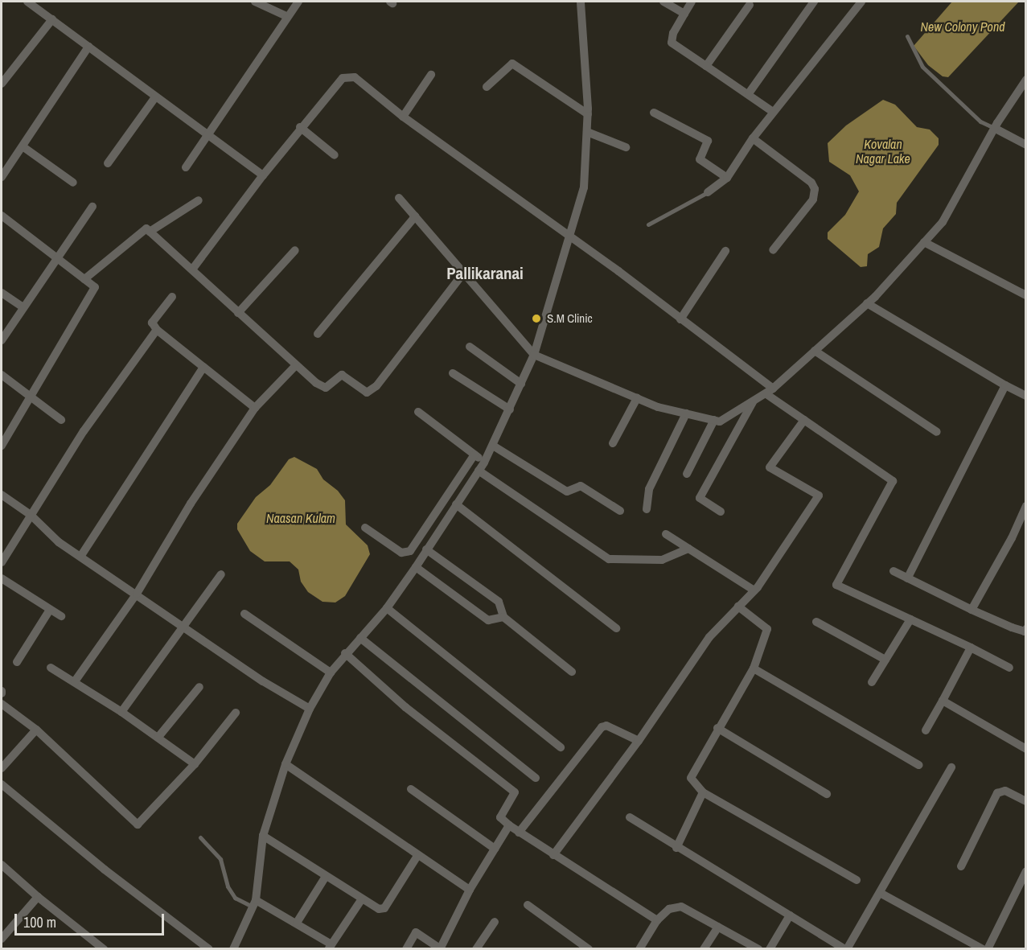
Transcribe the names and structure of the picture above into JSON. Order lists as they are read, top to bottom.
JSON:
{
  "districts": ["Pallikaranai"],
  "water": ["New Colony Pond", "Kovalan Nagar Lake", "Naasan Kulam"],
  "places": ["S.M Clinic"],
  "scale_bar": "100 m"
}
